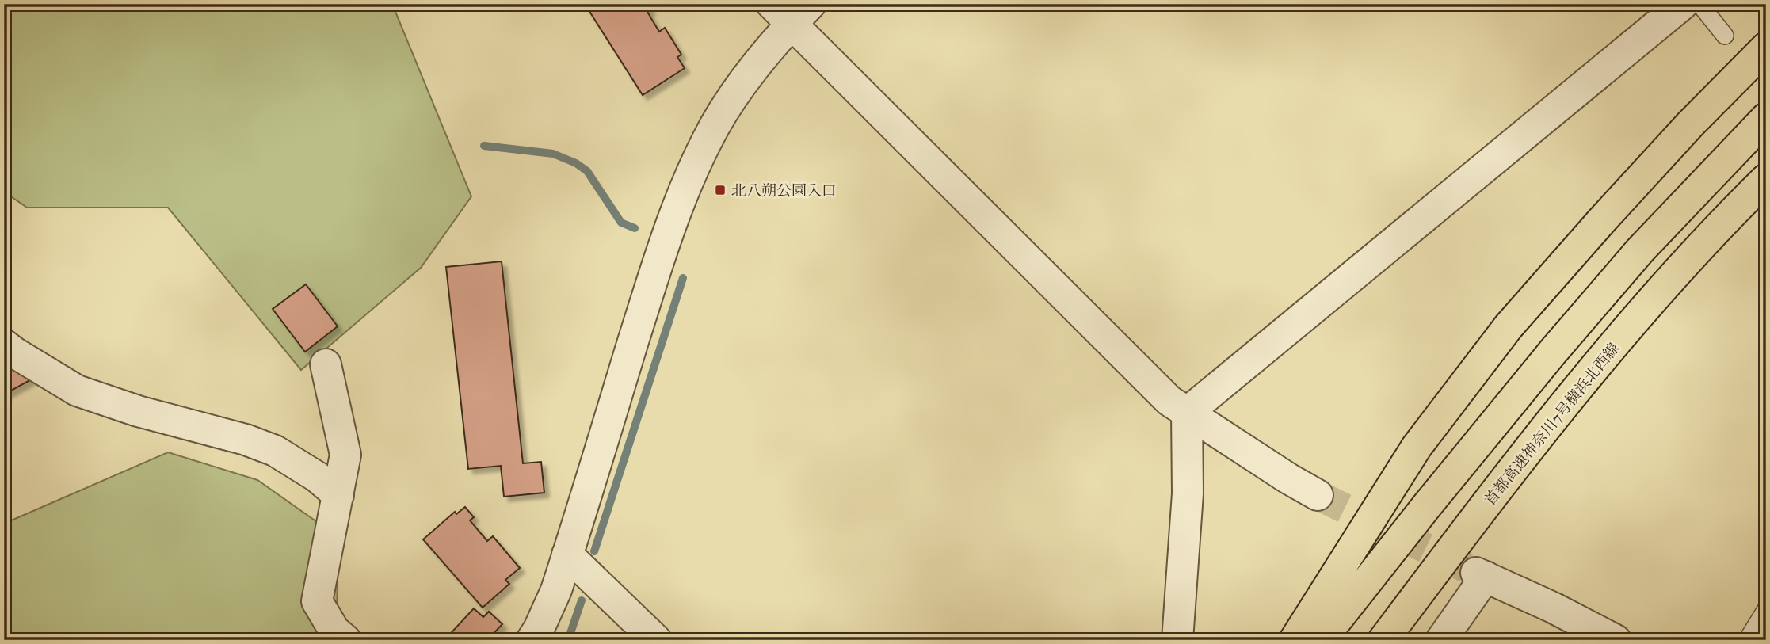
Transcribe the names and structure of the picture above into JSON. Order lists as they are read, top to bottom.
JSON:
{
  "streets": {
    "highway": ["首都高速神奈川7号横浜北西線"]
  },
  "places": {
    "transit": ["北八朔公園入口"]
  }
}
